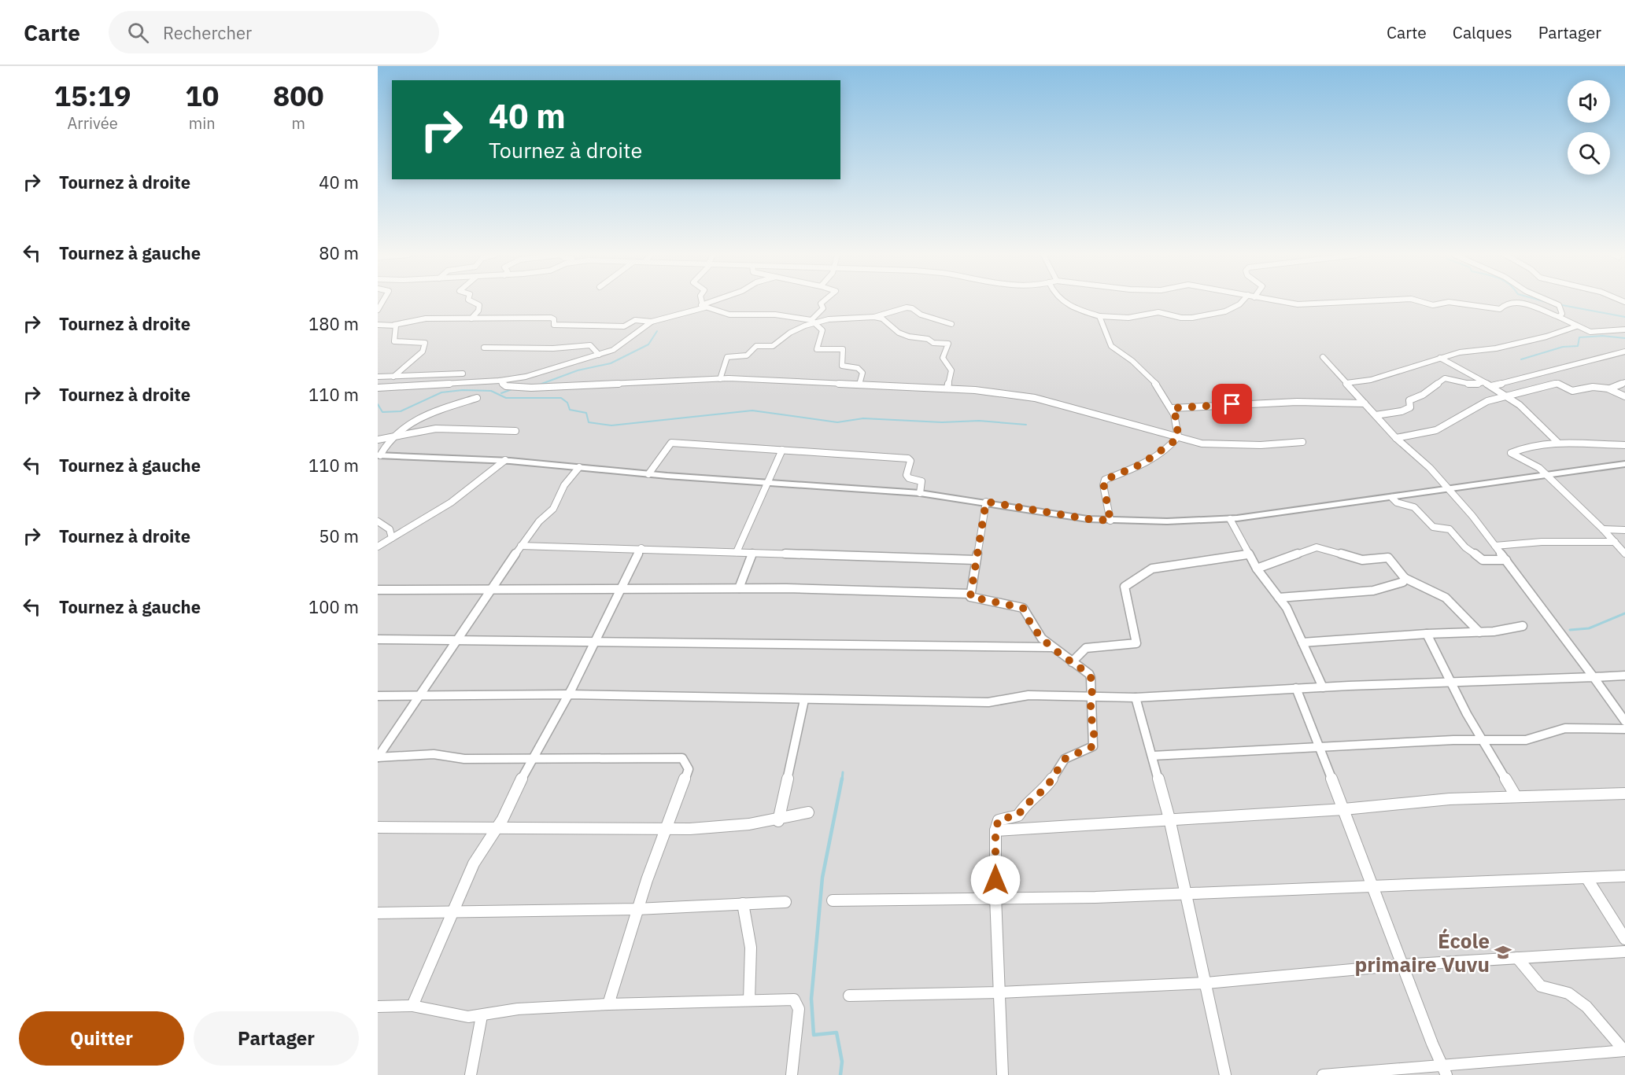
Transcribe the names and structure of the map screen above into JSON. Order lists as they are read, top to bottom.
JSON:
{
  "places": {
    "school or university": ["École primaire Vuvu"]
  },
  "page": {
    "header": "Carte",
    "search": "Rechercher",
    "nav": ["Carte", "Calques", "Partager"],
    "eta": [
      "15:19",
      "Arrivée",
      "10",
      "min",
      "800",
      "m"
    ],
    "turn": ["40 m", "Tournez à droite"],
    "list": [
      {
        "name": "Tournez à droite",
        "value": "40 m"
      },
      {
        "name": "Tournez à gauche",
        "value": "80 m"
      },
      {
        "name": "Tournez à droite",
        "value": "180 m"
      },
      {
        "name": "Tournez à droite",
        "value": "110 m"
      },
      {
        "name": "Tournez à gauche",
        "value": "110 m"
      },
      {
        "name": "Tournez à droite",
        "value": "50 m"
      },
      {
        "name": "Tournez à gauche",
        "value": "100 m"
      }
    ],
    "buttons": ["Quitter", "Partager"]
  }
}
